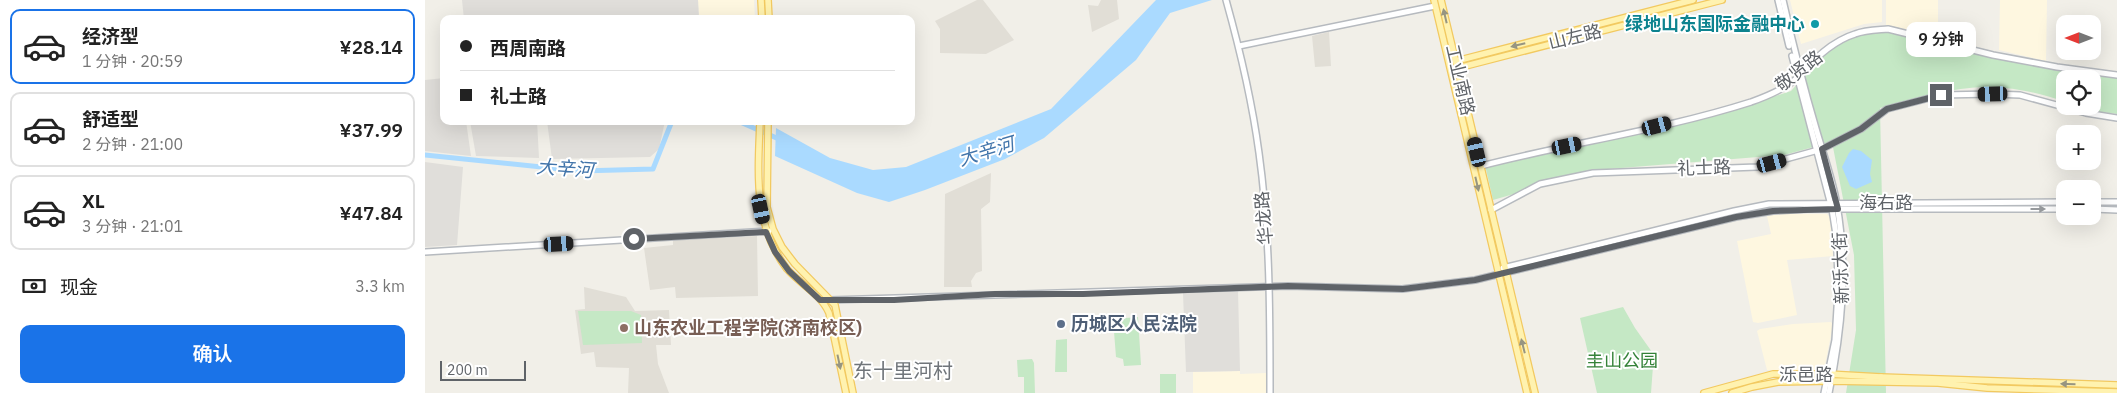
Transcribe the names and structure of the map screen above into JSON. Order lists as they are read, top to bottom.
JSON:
{
  "streets": {
    "main road": [
      "山左路",
      "敬贤路",
      "工业南路",
      "礼士路",
      "海右路",
      "华龙路",
      "新泺大街",
      "泺邑路"
    ]
  },
  "crossings": [
    ["山左路", "工业南路"],
    ["敬贤路", "工业南路"],
    ["敬贤路", "新泺大街"],
    ["工业南路", "礼士路"],
    ["工业南路", "海右路"],
    ["礼士路", "新泺大街"],
    ["海右路", "新泺大街"],
    ["新泺大街", "泺邑路"]
  ],
  "districts": ["东十里河村"],
  "water": ["大辛河"],
  "parks": ["圭山公园"],
  "places": ["绿地山东国际金融中心", "历城区人民法院", "山东农业工程学院(济南校区)"],
  "scale_bar": "200 m",
  "north": "left",
  "page": {
    "list": [
      {
        "name": "经济型",
        "note": "1 分钟 · 20:59",
        "value": "¥28.14"
      },
      {
        "name": "舒适型",
        "note": "2 分钟 · 21:00",
        "value": "¥37.99"
      },
      {
        "name": "XL",
        "note": "3 分钟 · 21:01",
        "value": "¥47.84"
      }
    ],
    "map_buttons": ["+", "−"],
    "banner": ["西周南路", "礼士路"],
    "bubble": "9 分钟",
    "pay": ["现金", "3.3 km"],
    "buttons": "确认",
    "scale": "200 m"
  }
}
